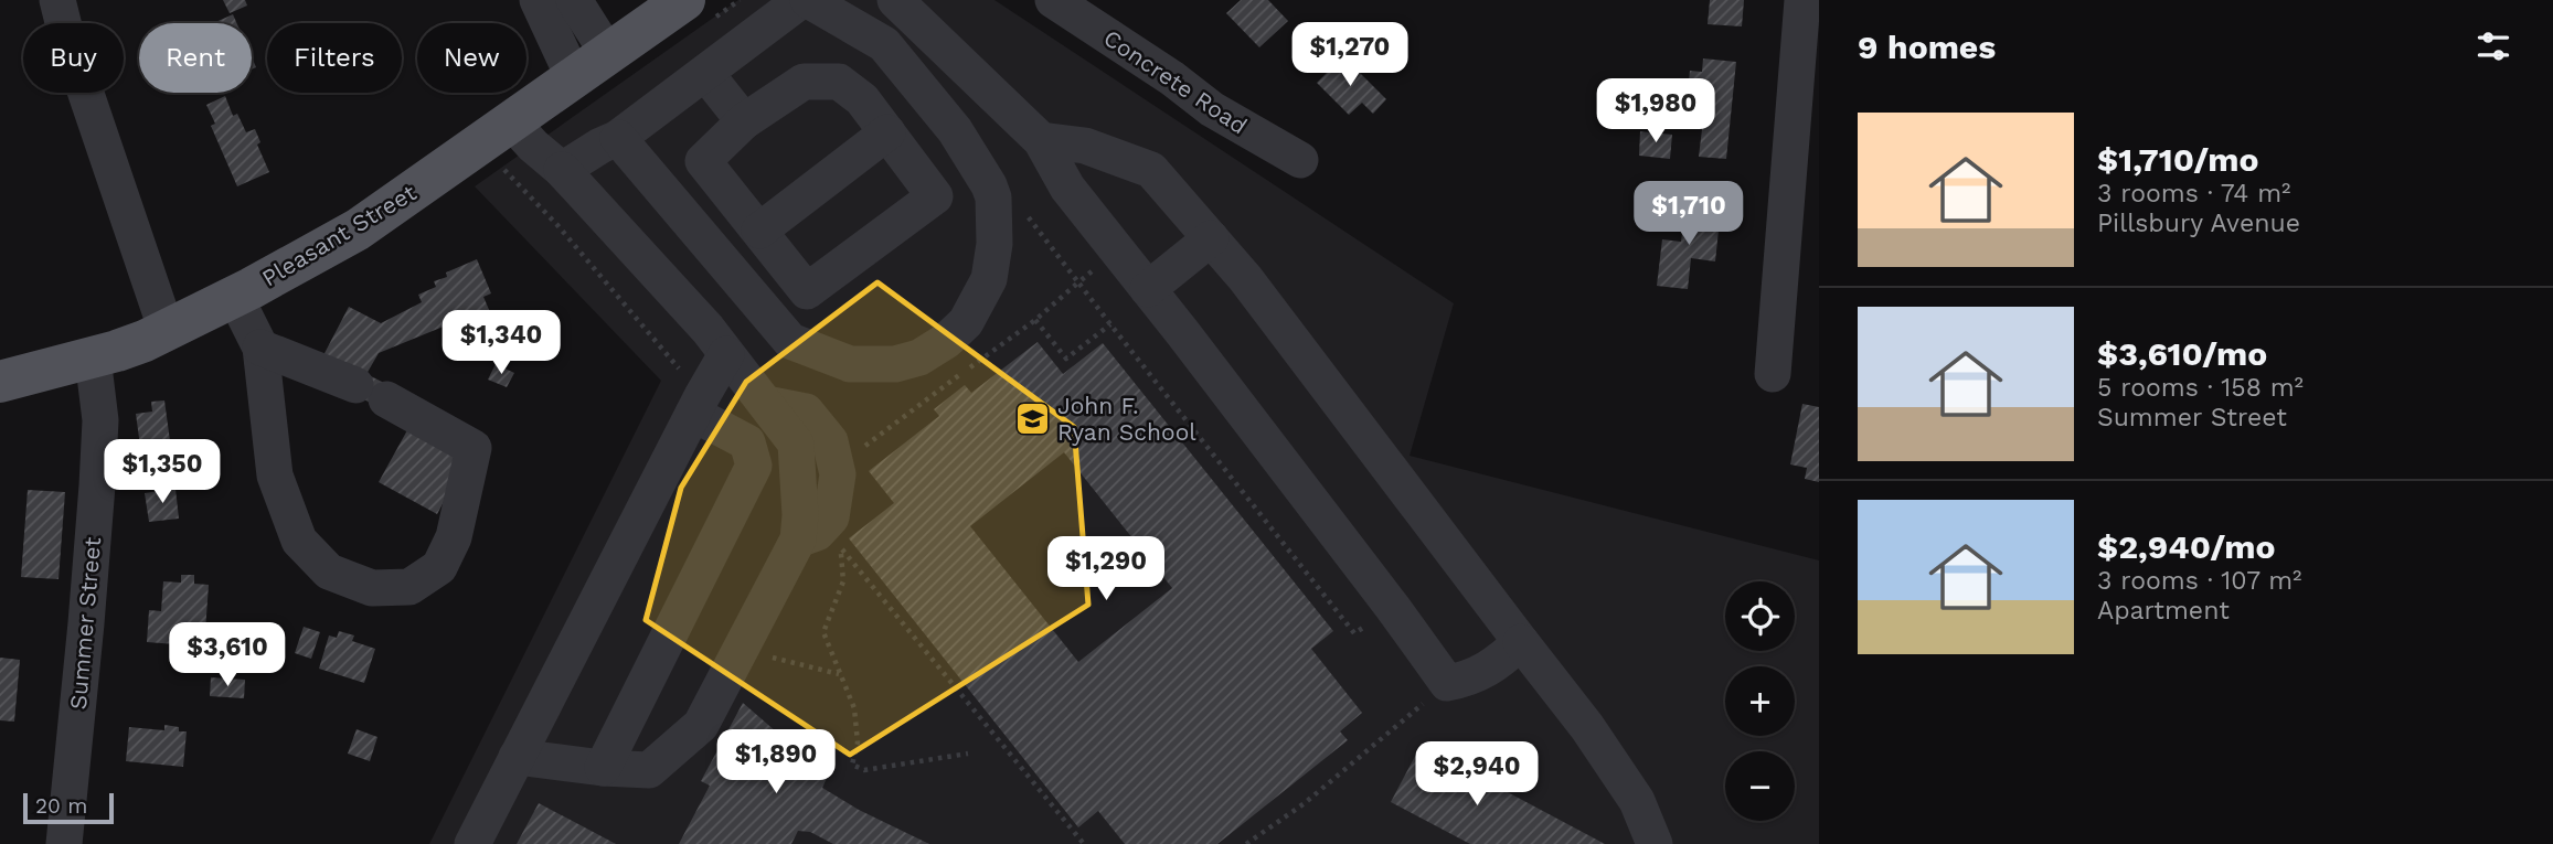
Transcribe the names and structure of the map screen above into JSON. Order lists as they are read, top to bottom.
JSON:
{
  "streets": {
    "main road": ["Pleasant Street"],
    "street": ["Concrete Road", "Summer Street"]
  },
  "crossings": [
    ["Pleasant Street", "Summer Street"]
  ],
  "places": {
    "school or university": ["John F. Ryan School"]
  },
  "scale_bar": "20 m",
  "page": {
    "heading": "9 homes",
    "price": [
      "$1,270",
      "$1,980",
      "$1,710",
      "$1,340",
      "$1,350",
      "$1,290",
      "$3,610",
      "$1,890",
      "$2,940"
    ],
    "chip": [
      "Buy",
      "Rent",
      "Filters",
      "New"
    ],
    "list": [
      {
        "name": "$1,710/mo",
        "note": "3 rooms · 74 m² · Pillsbury Avenue"
      },
      {
        "name": "$3,610/mo",
        "note": "5 rooms · 158 m² · Summer Street"
      },
      {
        "name": "$2,940/mo",
        "note": "3 rooms · 107 m² · Apartment"
      }
    ],
    "map_buttons": ["+", "−"],
    "scale": "20 m"
  }
}
